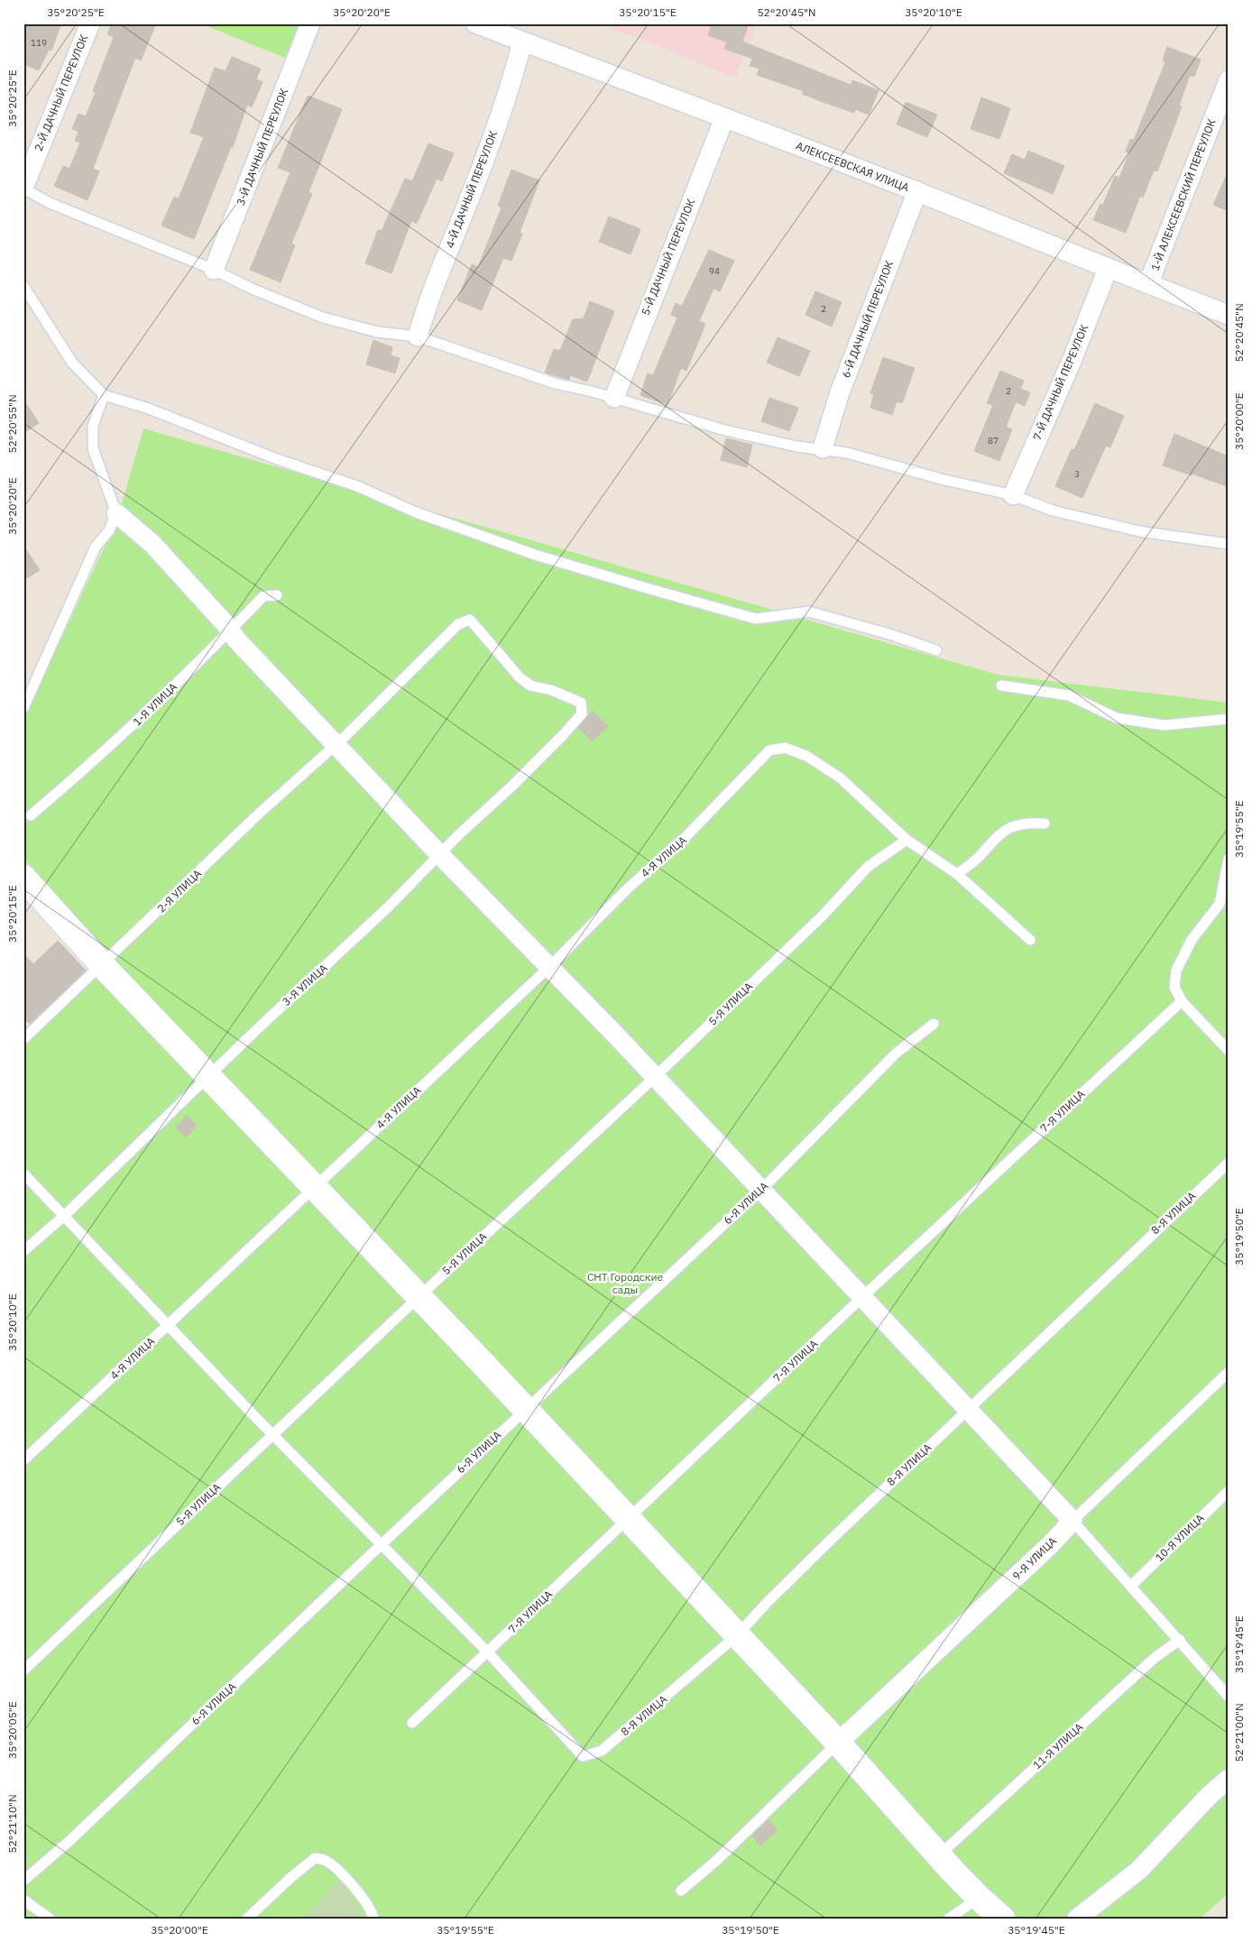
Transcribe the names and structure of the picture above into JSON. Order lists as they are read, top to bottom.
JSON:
{
  "streets": {
    "street": [
      "2-Й ДАЧНЫЙ ПЕРЕУЛОК",
      "3-Й ДАЧНЫЙ ПЕРЕУЛОК",
      "АЛЕКСЕЕВСКАЯ УЛИЦА",
      "4-Й ДАЧНЫЙ ПЕРЕУЛОК",
      "1-Й АЛЕКСЕЕВСКИЙ ПЕРЕУЛОК",
      "5-Й ДАЧНЫЙ ПЕРЕУЛОК",
      "6-Й ДАЧНЫЙ ПЕРЕУЛОК",
      "7-Й ДАЧНЫЙ ПЕРЕУЛОК",
      "9-Я УЛИЦА"
    ],
    "lane": [
      "1-Я УЛИЦА",
      "4-Я УЛИЦА",
      "2-Я УЛИЦА",
      "3-Я УЛИЦА",
      "5-Я УЛИЦА",
      "7-Я УЛИЦА",
      "6-Я УЛИЦА",
      "8-Я УЛИЦА",
      "10-Я УЛИЦА",
      "11-Я УЛИЦА"
    ]
  },
  "crossings": [
    ["АЛЕКСЕЕВСКАЯ УЛИЦА", "4-Й ДАЧНЫЙ ПЕРЕУЛОК"],
    ["АЛЕКСЕЕВСКАЯ УЛИЦА", "1-Й АЛЕКСЕЕВСКИЙ ПЕРЕУЛОК"],
    ["АЛЕКСЕЕВСКАЯ УЛИЦА", "5-Й ДАЧНЫЙ ПЕРЕУЛОК"],
    ["АЛЕКСЕЕВСКАЯ УЛИЦА", "6-Й ДАЧНЫЙ ПЕРЕУЛОК"],
    ["АЛЕКСЕЕВСКАЯ УЛИЦА", "7-Й ДАЧНЫЙ ПЕРЕУЛОК"],
    ["4-Я УЛИЦА", "5-Я УЛИЦА"],
    ["2-Я УЛИЦА", "3-Я УЛИЦА"],
    ["7-Я УЛИЦА", "8-Я УЛИЦА"]
  ],
  "parks": ["СНТ Городские сады"],
  "house_numbers": [
    "119",
    "94",
    "2",
    "2",
    "87",
    "3"
  ],
  "coordinates": [
    "35°20'25\"E",
    "35°20'20\"E",
    "35°20'15\"E",
    "52°20'45\"N",
    "35°20'10\"E",
    "35°20'00\"E",
    "52°20'55\"N",
    "35°19'55\"E",
    "35°19'50\"E",
    "35°19'45\"E",
    "35°20'05\"E",
    "52°21'00\"N",
    "52°21'10\"N"
  ]
}
